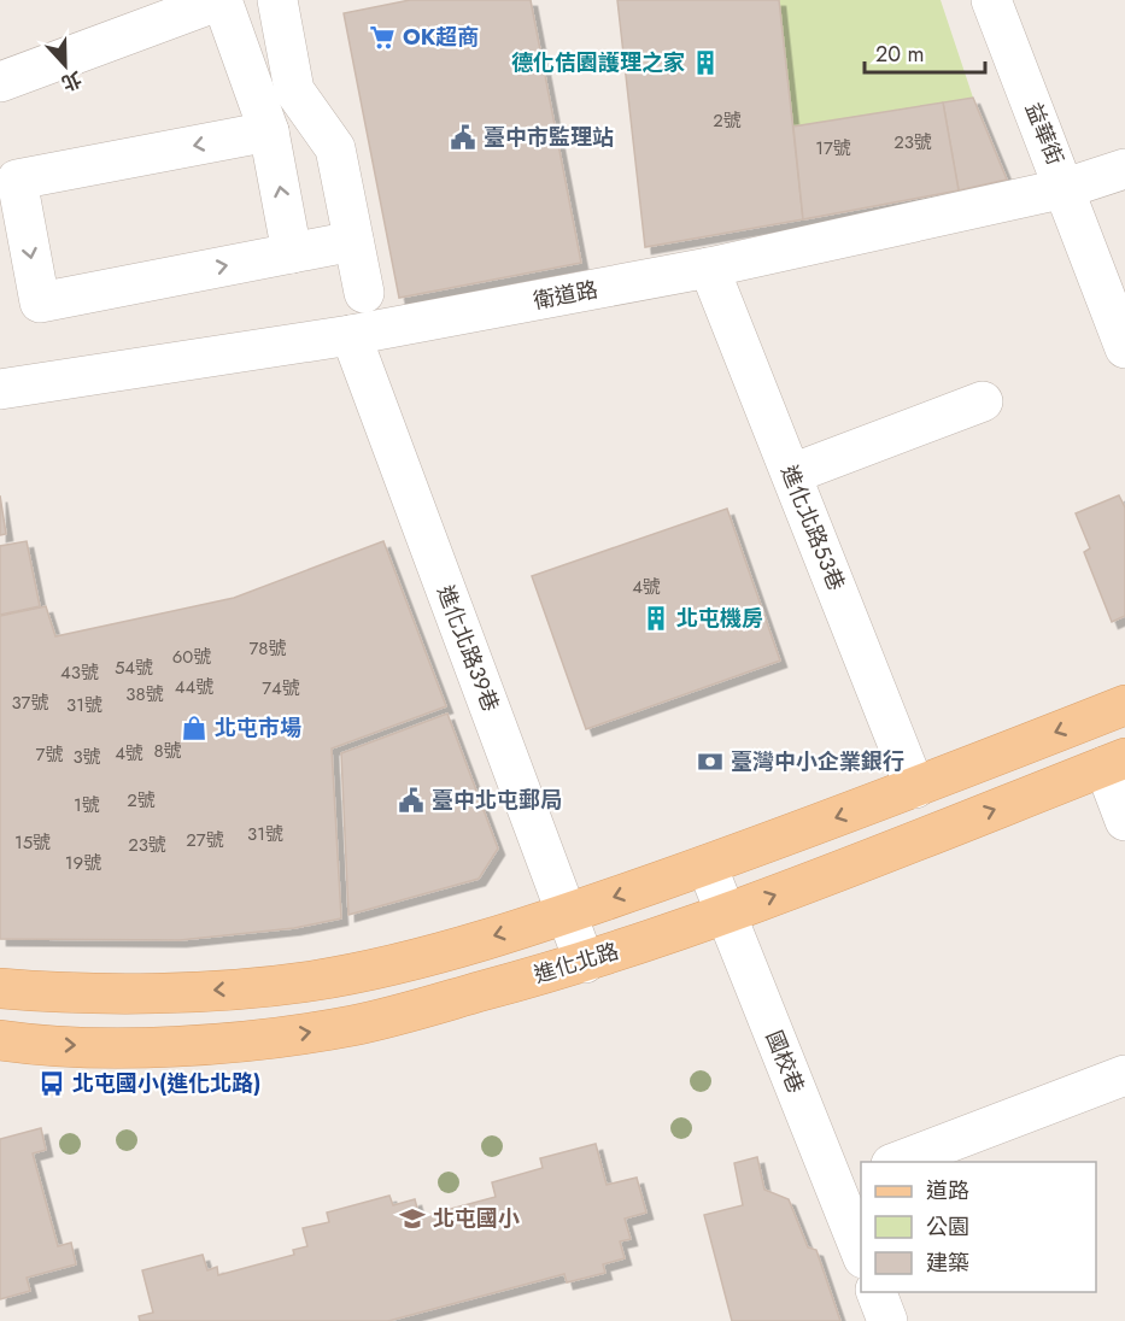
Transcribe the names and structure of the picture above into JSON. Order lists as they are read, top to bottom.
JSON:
{
  "streets": {
    "main road": ["進化北路"],
    "street": [
      "益華街",
      "衛道路",
      "進化北路53巷",
      "進化北路39巷",
      "國校巷"
    ]
  },
  "crossings": [
    ["益華街", "衛道路"],
    ["衛道路", "進化北路53巷"],
    ["衛道路", "進化北路39巷"],
    ["進化北路39巷", "進化北路"],
    ["進化北路", "國校巷"]
  ],
  "places": {
    "supermarket": ["OK超商"],
    "building": ["德化佶園護理之家", "北屯機房"],
    "public building": ["臺中市監理站", "臺中北屯郵局"],
    "shop": ["北屯市場"],
    "bank": ["臺灣中小企業銀行"],
    "bus stop": ["北屯國小(進化北路)"],
    "school or university": ["北屯國小"]
  },
  "house_numbers": [
    "2號",
    "23號",
    "17號",
    "4號",
    "78號",
    "60號",
    "54號",
    "43號",
    "44號",
    "74號",
    "38號",
    "37號",
    "31號",
    "8號",
    "4號",
    "7號",
    "3號",
    "2號",
    "1號",
    "31號",
    "27號",
    "15號",
    "23號",
    "19號"
  ],
  "legend": ["道路", "公園", "建築"],
  "scale_bar": "20 m",
  "north": "bottom"
}
